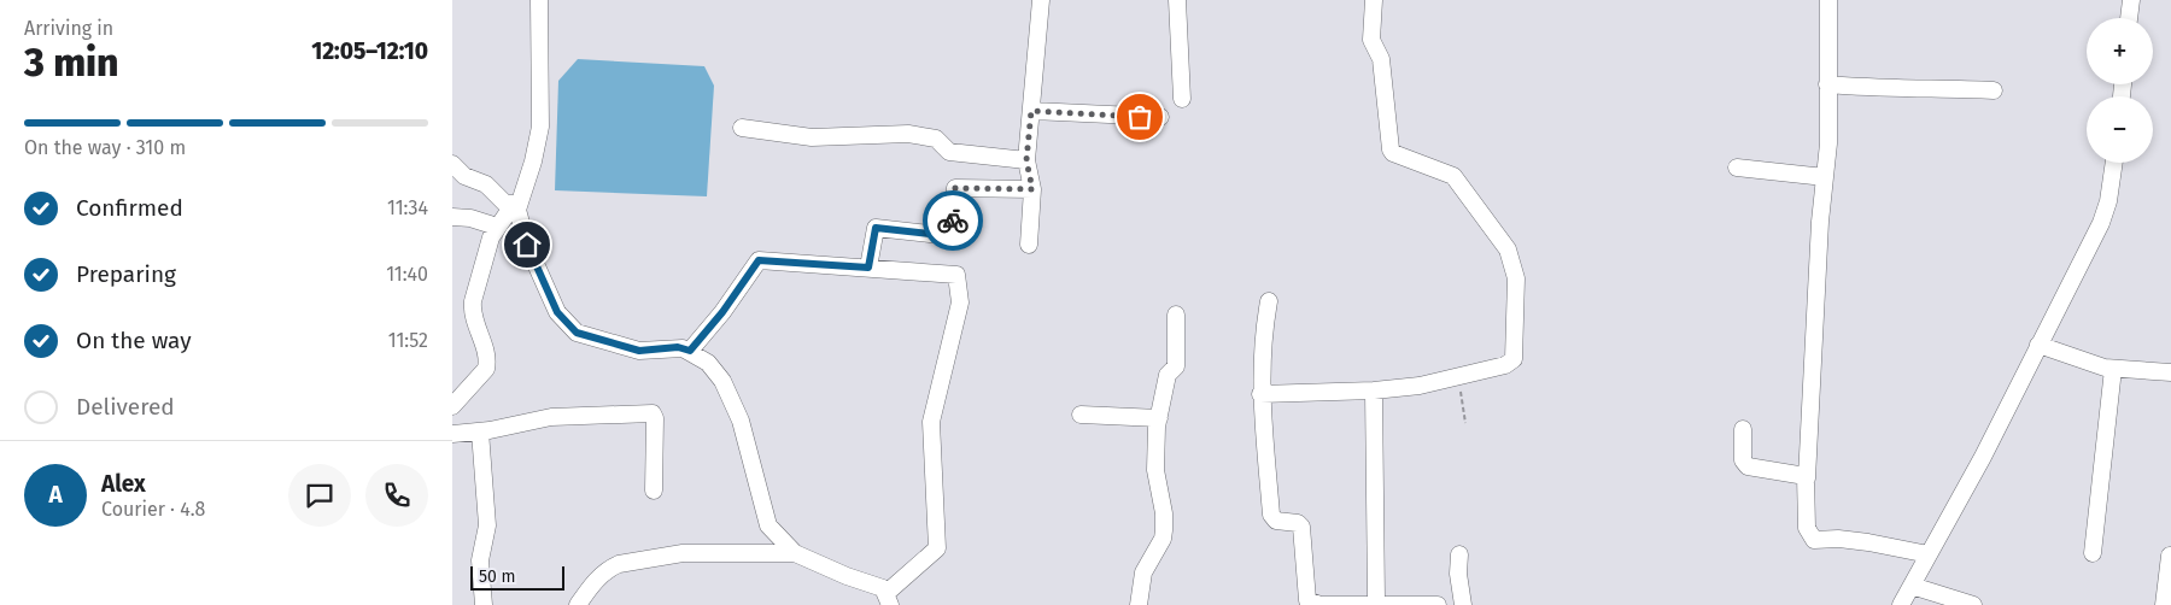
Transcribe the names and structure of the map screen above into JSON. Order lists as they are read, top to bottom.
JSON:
{
  "scale_bar": "50 m",
  "page": {
    "heading": ["3 min", "Arriving in", "12:05–12:10"],
    "panel": ["Alex", "Courier · 4.8"],
    "map_buttons": ["+", "−"],
    "bar": "On the way · 310 m",
    "list": [
      ["Confirmed", "11:34"],
      ["Preparing", "11:40"],
      ["On the way", "11:52"],
      "Delivered"
    ],
    "round": "A",
    "scale": "50 m"
  }
}
